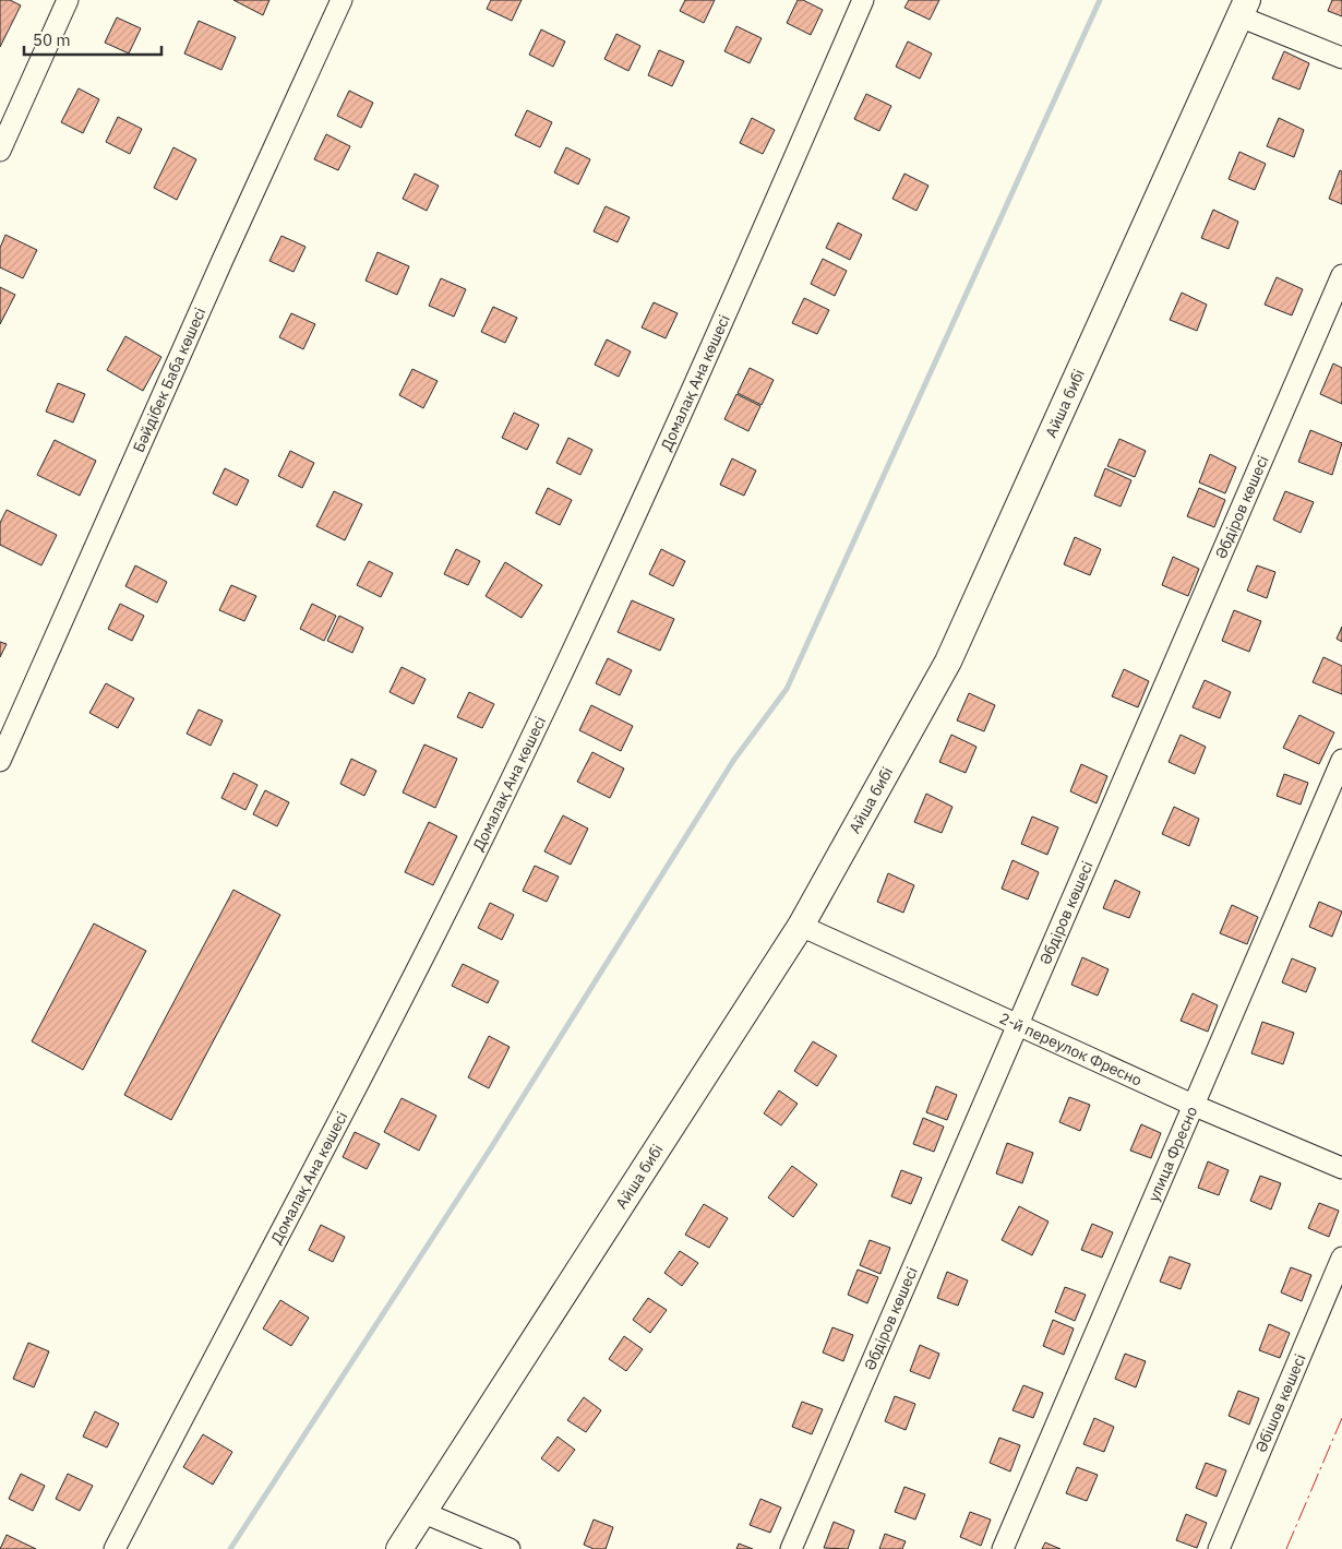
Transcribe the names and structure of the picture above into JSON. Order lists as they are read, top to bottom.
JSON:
{
  "streets": {
    "main road": ["Айша бибі"],
    "street": [
      "Бәйдібек Баба көшесі",
      "Домалақ Ана көшесі",
      "Әбдіров көшесі",
      "2-й переулок Фресно",
      "улица Фресно",
      "Әбішов көшесі"
    ]
  },
  "crossings": [
    ["Айша бибі", "2-й переулок Фресно"],
    ["Әбдіров көшесі", "2-й переулок Фресно"],
    ["2-й переулок Фресно", "улица Фресно"]
  ],
  "scale_bar": "50 m"
}
